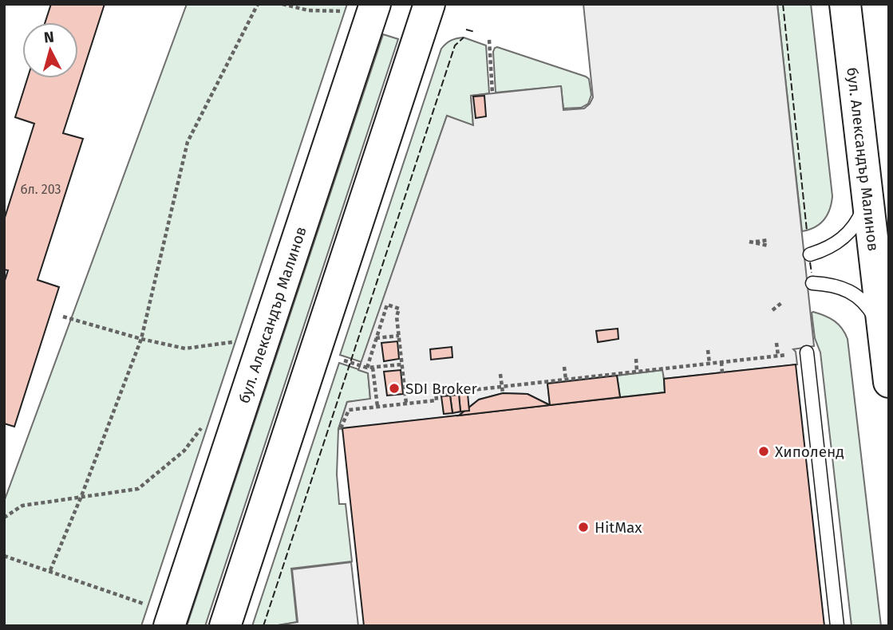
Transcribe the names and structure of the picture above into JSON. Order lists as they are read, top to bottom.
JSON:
{
  "streets": {
    "street": ["бул. Александър Малинов"]
  },
  "places": ["SDI Broker", "Хиполенд", "HitMax"],
  "house_numbers": ["бл. 203"],
  "north": "top"
}
